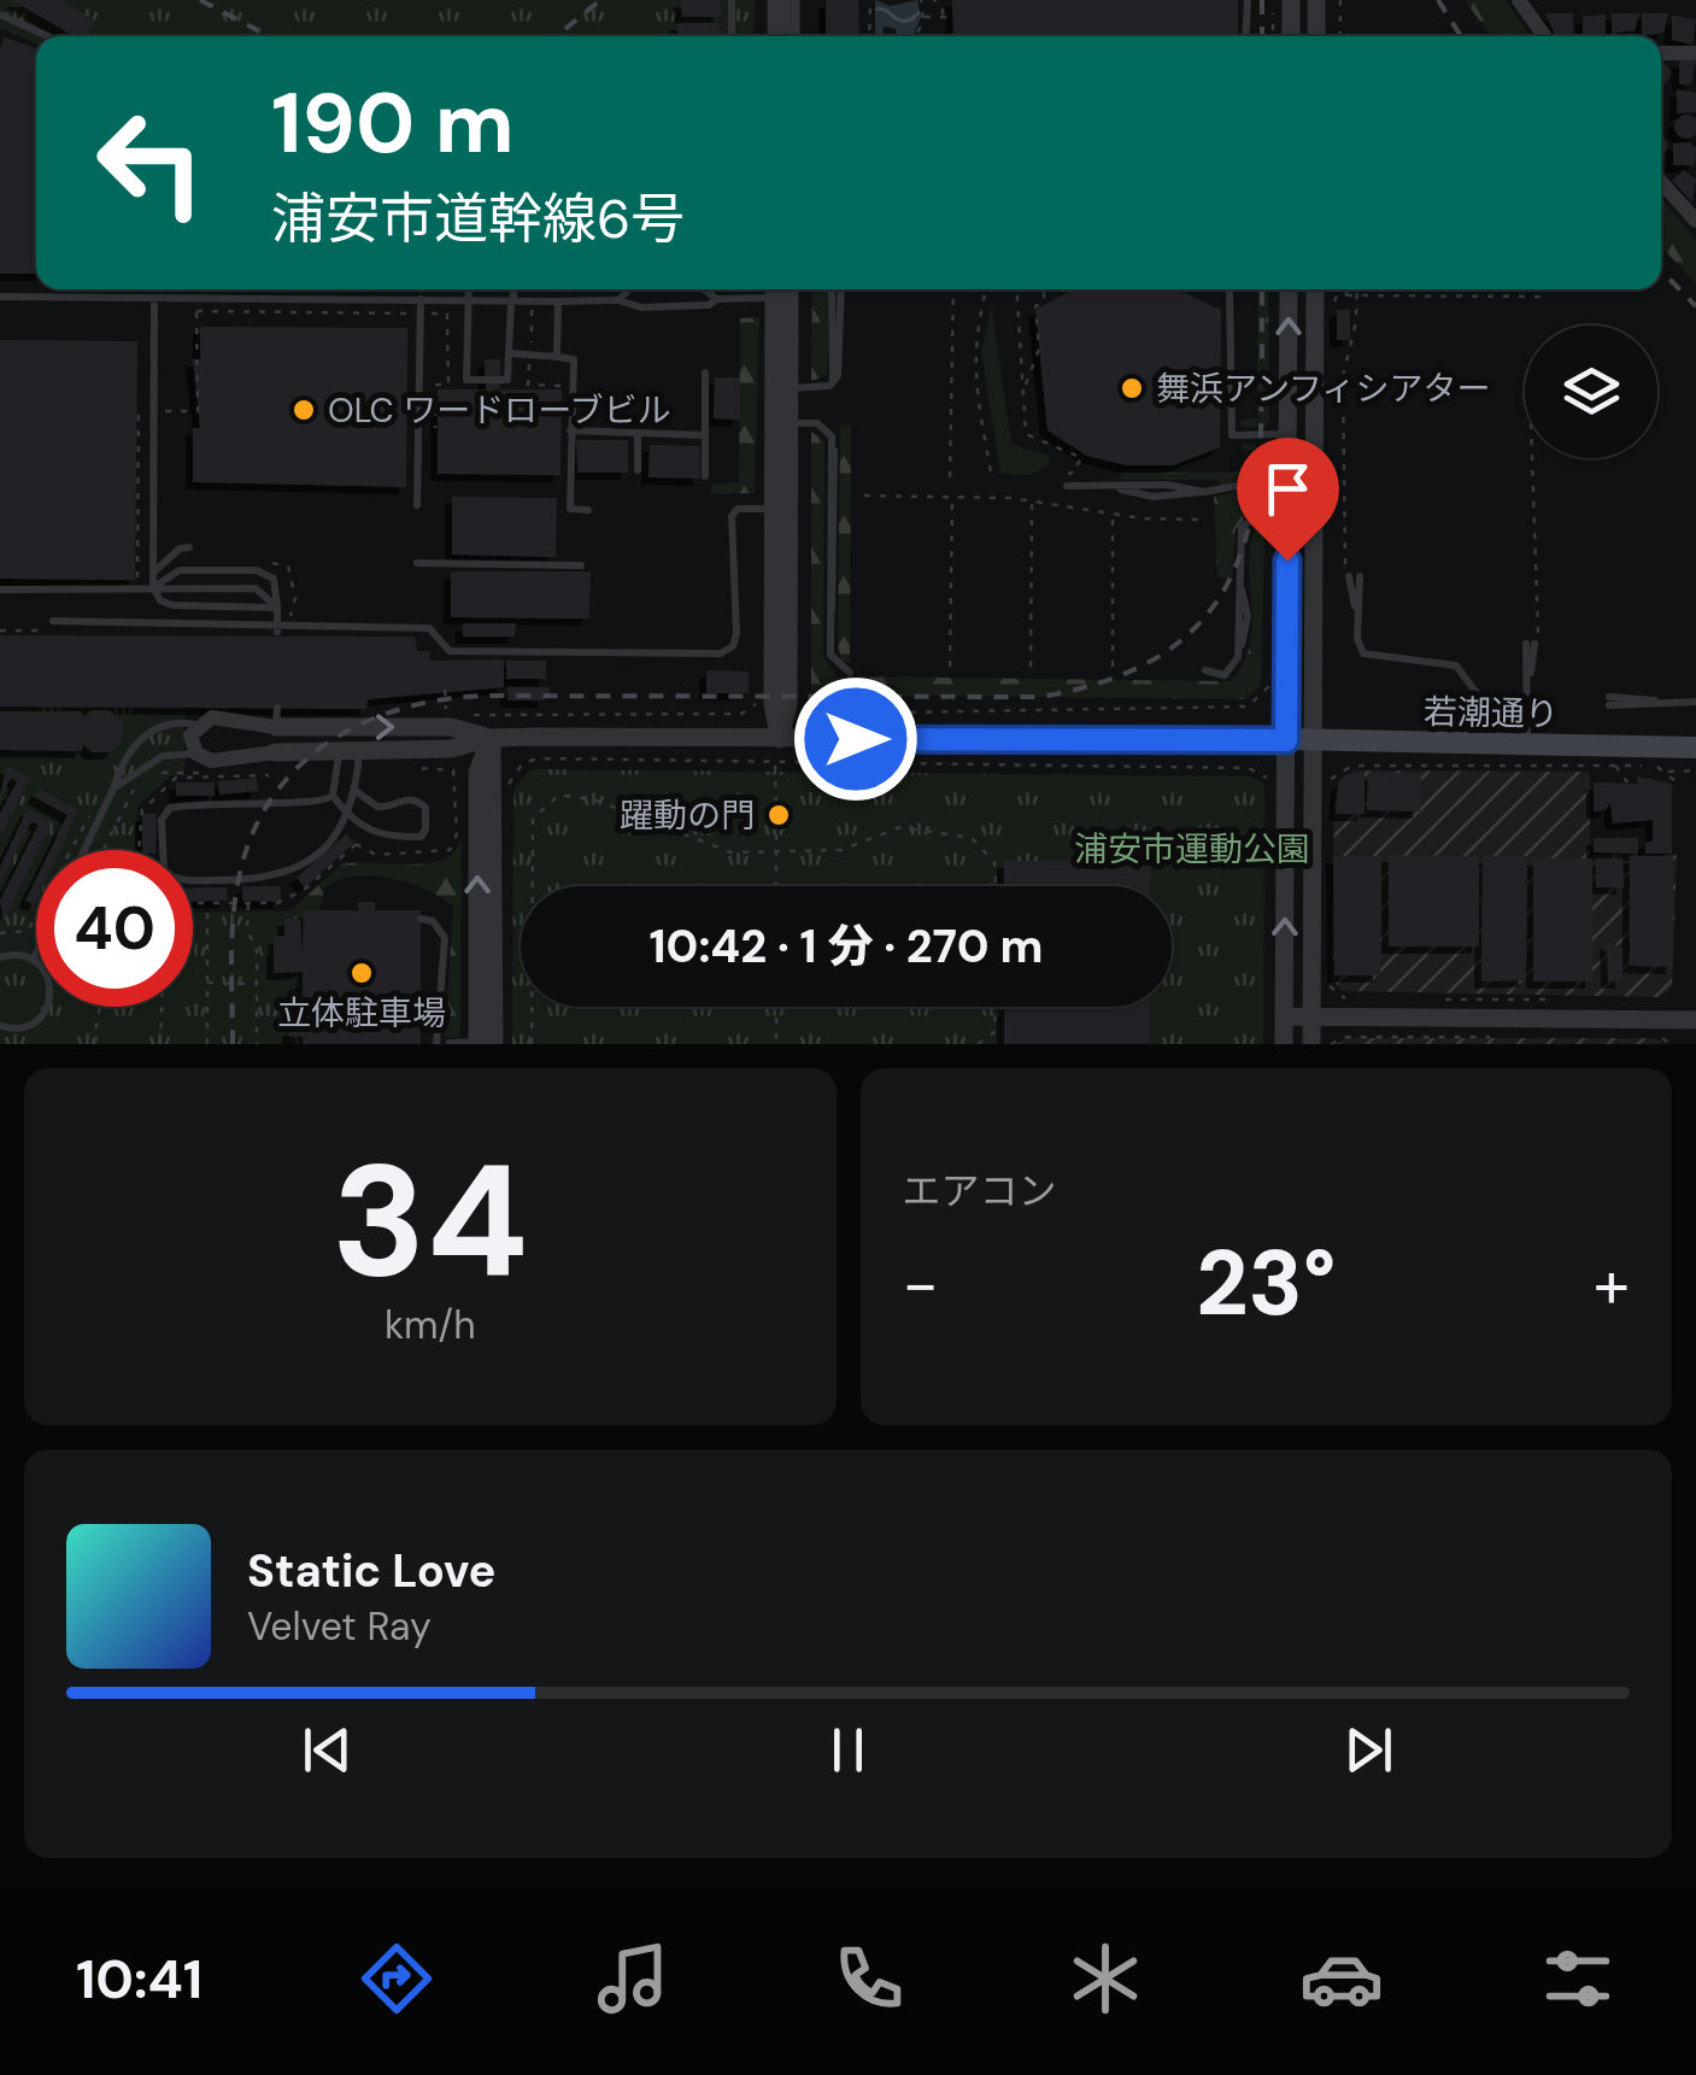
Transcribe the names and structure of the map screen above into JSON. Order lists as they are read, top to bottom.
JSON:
{
  "streets": {
    "main road": ["若潮通り"]
  },
  "parks": ["浦安市運動公園"],
  "places": [
    "舞浜アンフィシアター",
    "OLC ワードローブビル",
    "躍動の門",
    "立体駐車場"
  ],
  "page": {
    "turn": ["190 m", "浦安市道幹線6号"],
    "limit": "40",
    "trip": "10:42 · 1 分 · 270 m",
    "tile": [
      ["34", "km/h"],
      "エアコン"
    ],
    "heat": ["−", "23°", "+"],
    "song": ["Static Love", "Velvet Ray"],
    "tabs": "10:41"
  }
}
